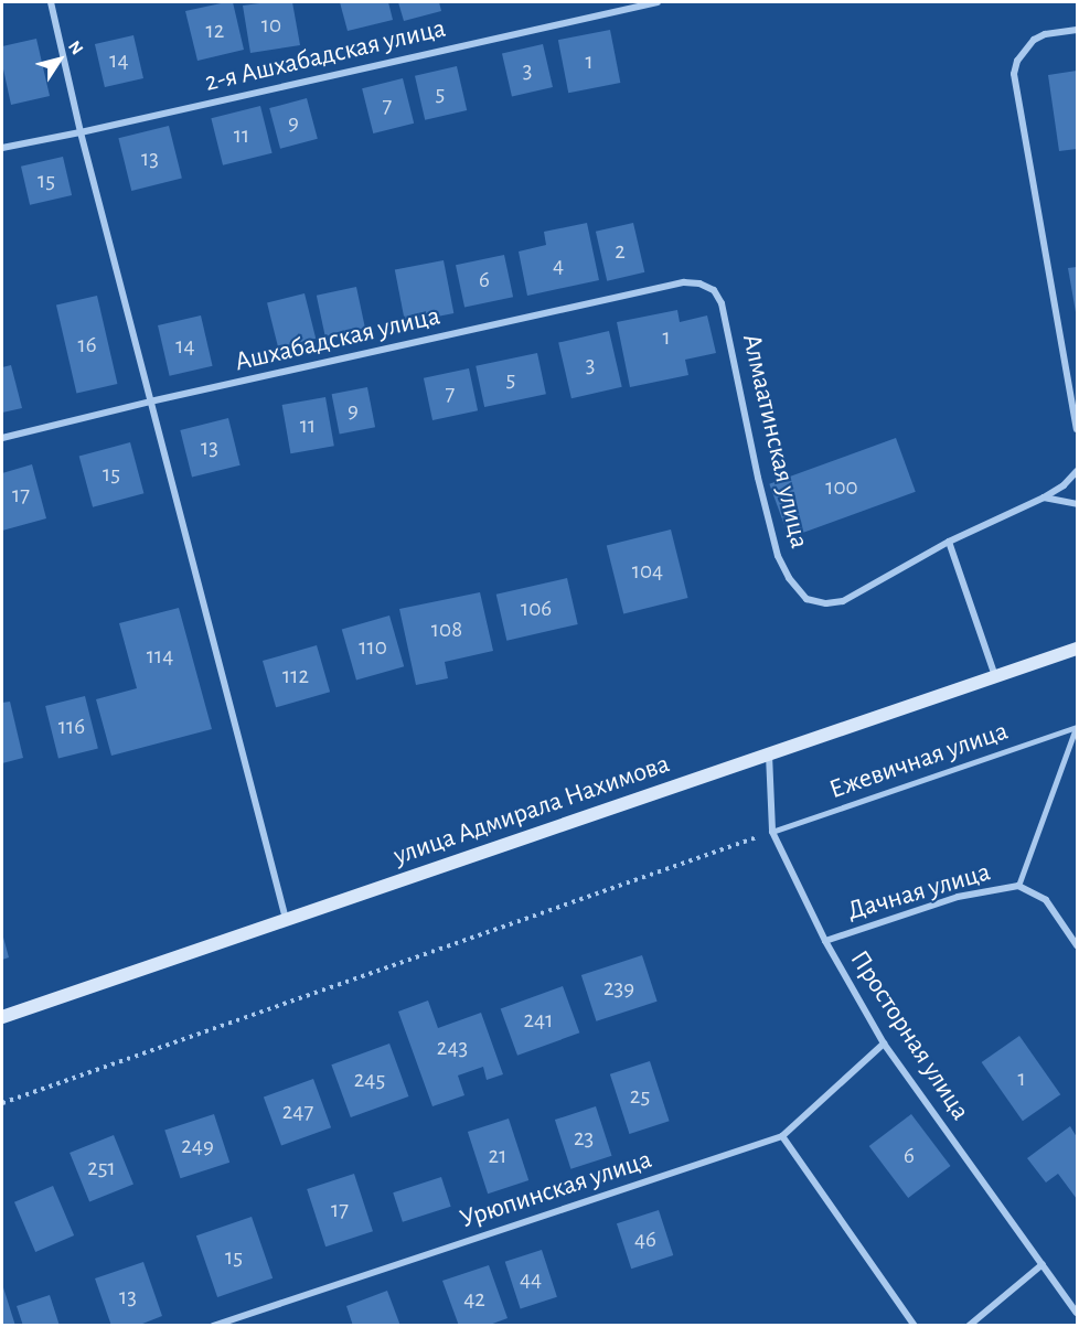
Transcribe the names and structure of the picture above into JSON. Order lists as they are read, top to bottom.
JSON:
{
  "streets": {
    "main road": ["улица Адмирала Нахимова"],
    "street": [
      "2-я Ашхабадская улица",
      "Ашхабадская улица",
      "Алмаатинская улица",
      "Дачная улица",
      "Просторная улица",
      "Урюпинская улица"
    ],
    "lane": ["Ежевичная улица"]
  },
  "crossings": [
    ["Ашхабадская улица", "Алмаатинская улица"],
    ["Ежевичная улица", "Просторная улица"],
    ["улица Адмирала Нахимова", "Просторная улица"],
    ["Дачная улица", "Просторная улица"],
    ["Просторная улица", "Урюпинская улица"]
  ],
  "house_numbers": [
    "10",
    "12",
    "14",
    "1",
    "3",
    "5",
    "7",
    "9",
    "11",
    "13",
    "15",
    "2",
    "4",
    "6",
    "1",
    "16",
    "14",
    "3",
    "5",
    "7",
    "9",
    "11",
    "13",
    "15",
    "100",
    "17",
    "104",
    "106",
    "108",
    "110",
    "114",
    "112",
    "116",
    "239",
    "241",
    "243",
    "1",
    "245",
    "25",
    "247",
    "23",
    "249",
    "21",
    "6",
    "251",
    "17",
    "46",
    "15",
    "44",
    "13",
    "42"
  ],
  "north": "top right"
}
